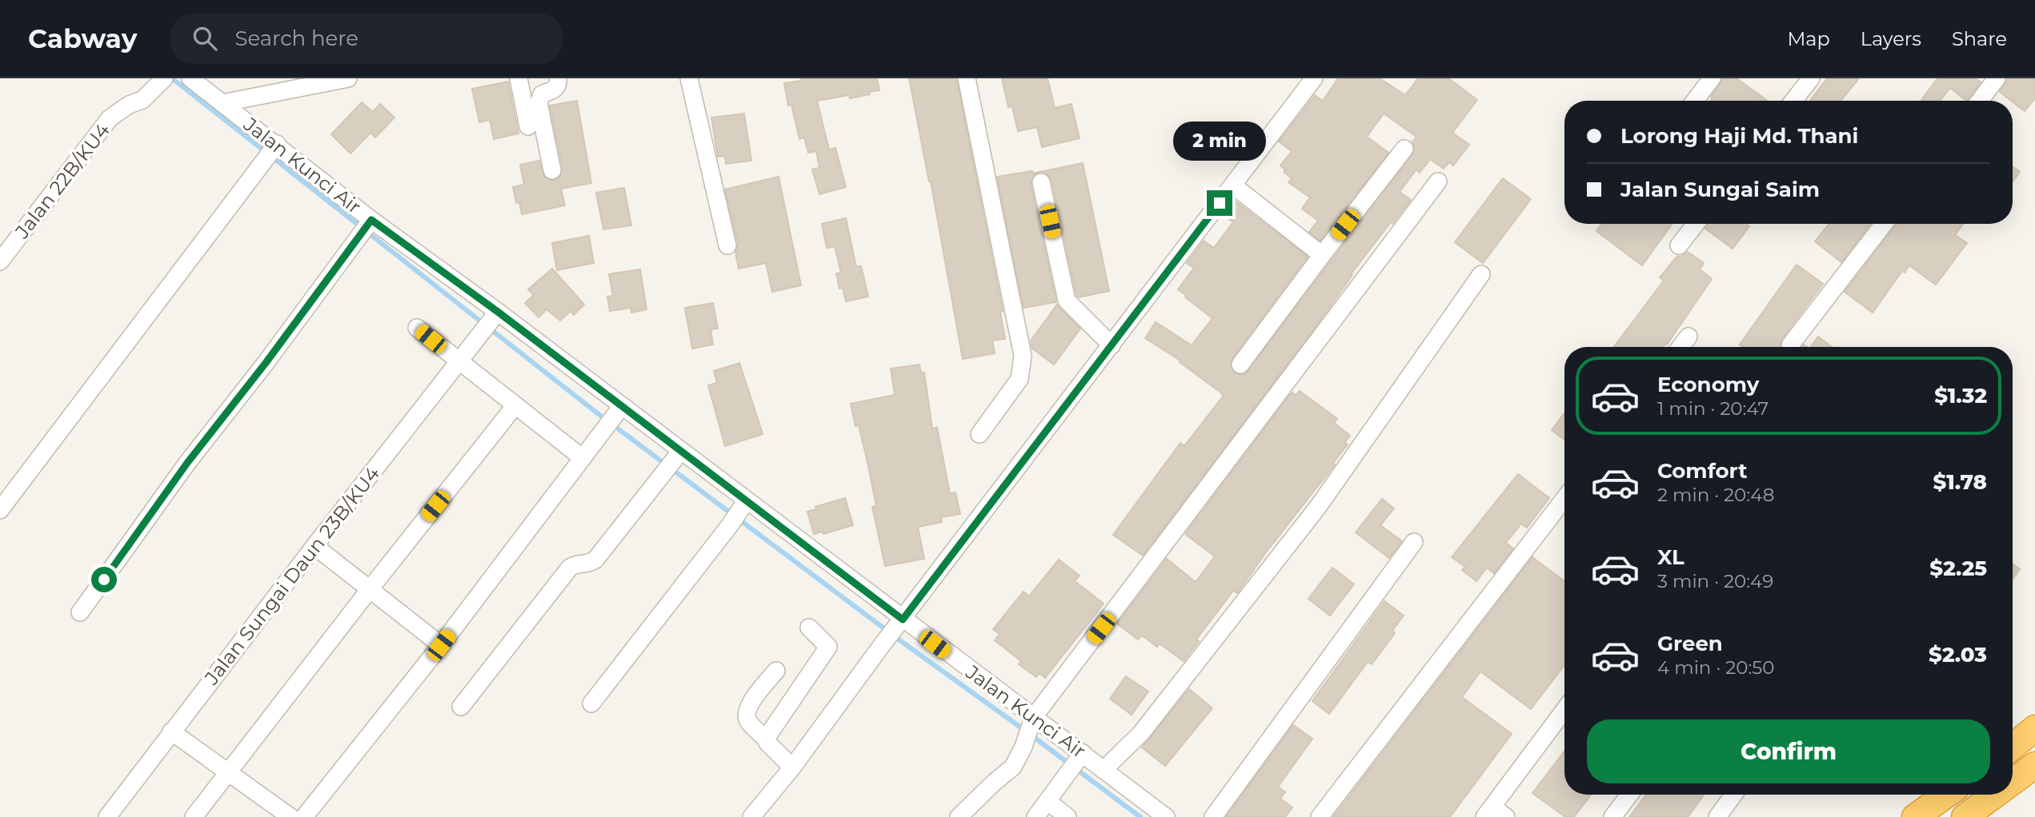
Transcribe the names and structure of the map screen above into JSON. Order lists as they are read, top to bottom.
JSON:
{
  "streets": {
    "street": ["Jalan Kunci Air", "Jalan 22B/KU4", "Jalan Sungai Daun 23B/KU4"]
  },
  "crossings": [
    ["Jalan Kunci Air", "Jalan Sungai Daun 23B/KU4"]
  ],
  "page": {
    "header": "Cabway",
    "search": "Search here",
    "nav": ["Map", "Layers", "Share"],
    "banner": ["Lorong Haji Md. Thani", "Jalan Sungai Saim"],
    "bubble": "2 min",
    "list": [
      {
        "name": "Economy",
        "note": "1 min · 20:47",
        "value": "$1.32"
      },
      {
        "name": "Comfort",
        "note": "2 min · 20:48",
        "value": "$1.78"
      },
      {
        "name": "XL",
        "note": "3 min · 20:49",
        "value": "$2.25"
      },
      {
        "name": "Green",
        "note": "4 min · 20:50",
        "value": "$2.03"
      }
    ],
    "buttons": "Confirm"
  }
}
